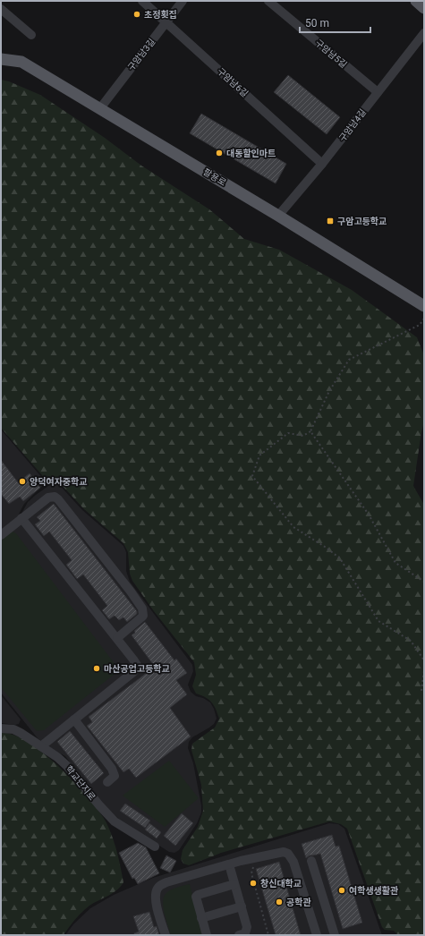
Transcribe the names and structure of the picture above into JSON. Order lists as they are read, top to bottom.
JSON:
{
  "streets": {
    "main road": ["팔용로"],
    "street": [
      "구암남5길",
      "구암남3길",
      "구암남6길",
      "구암남4길",
      "학교단지로"
    ]
  },
  "crossings": [
    ["구암남5길", "구암남4길"],
    ["구암남3길", "구암남6길"],
    ["구암남3길", "팔용로"],
    ["구암남6길", "구암남4길"],
    ["구암남4길", "팔용로"]
  ],
  "places": {
    "other": [
      "초정횟집",
      "대동할인마트",
      "양덕여자중학교",
      "마산공업고등학교",
      "창신대학교",
      "여학생생활관",
      "공학관"
    ],
    "transit": ["구암고등학교"]
  },
  "scale_bar": "50 m"
}
